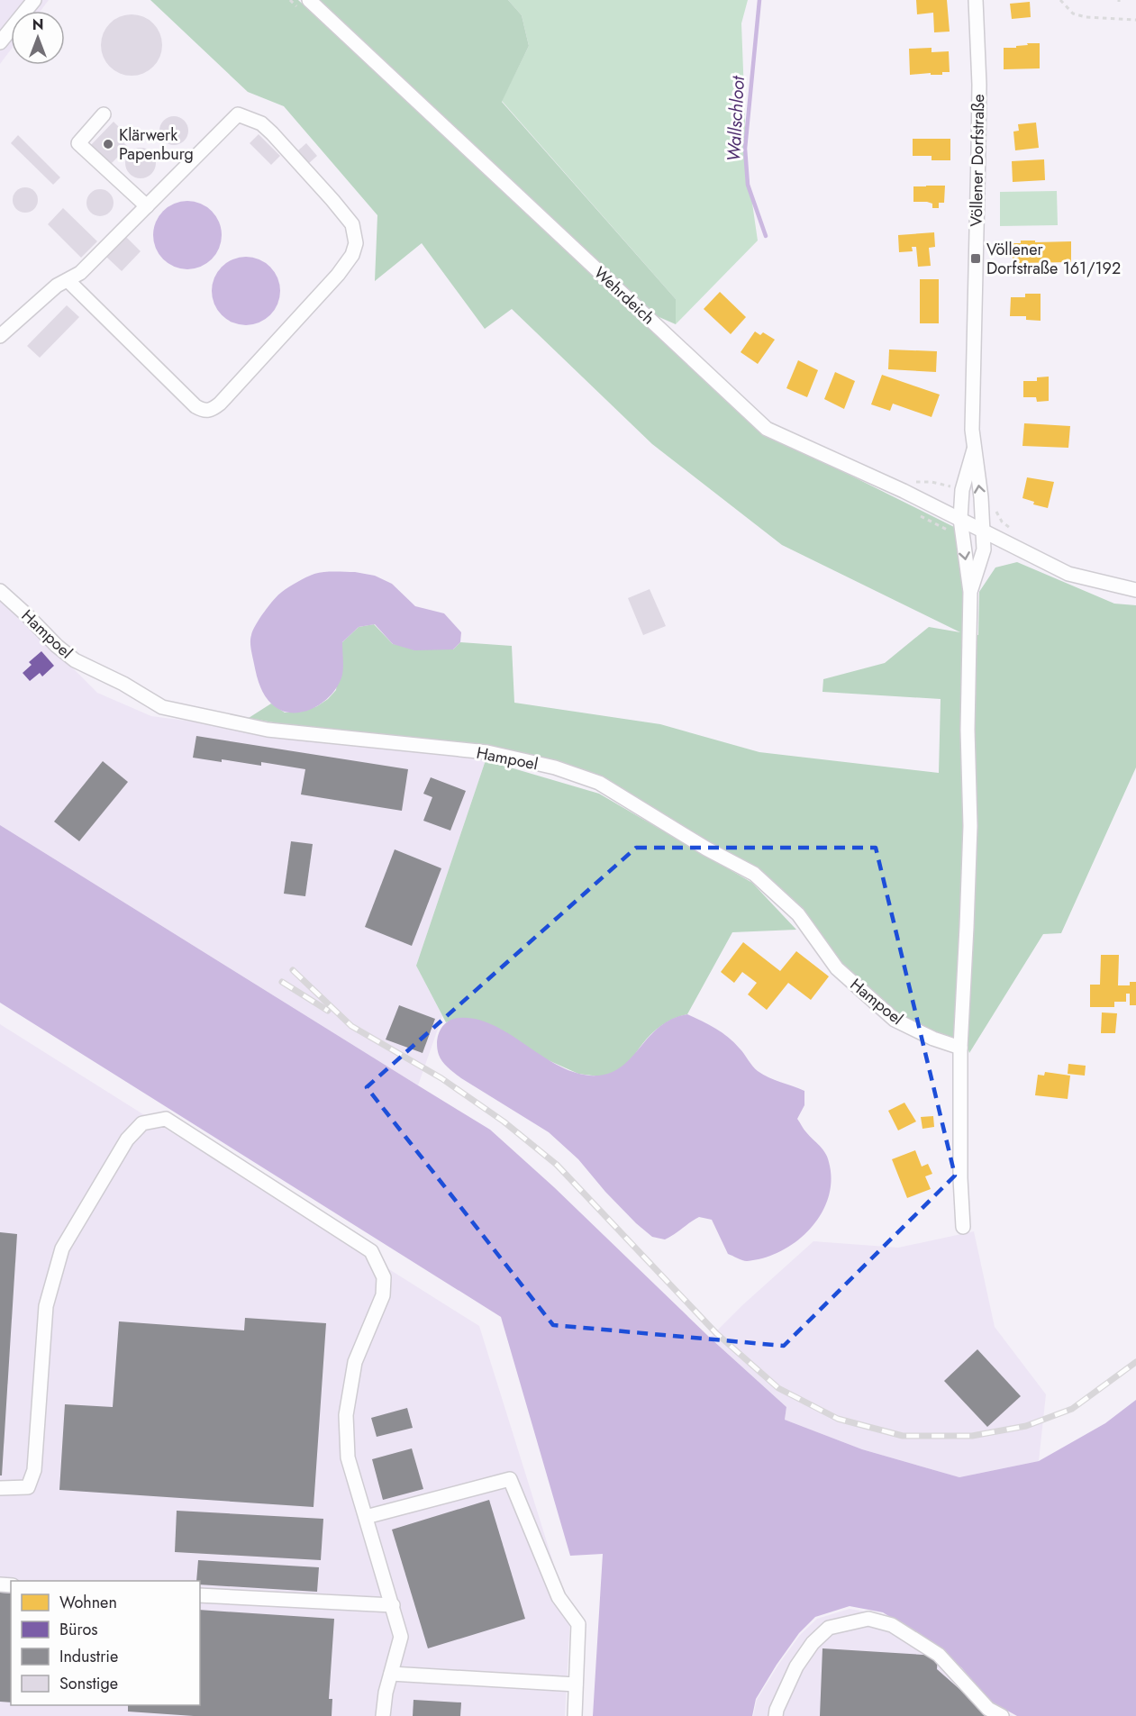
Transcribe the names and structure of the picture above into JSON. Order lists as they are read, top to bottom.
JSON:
{
  "streets": {
    "street": ["Völlener Dorfstraße", "Wehrdeich", "Hampoel"]
  },
  "crossings": [
    ["Völlener Dorfstraße", "Wehrdeich"]
  ],
  "water": ["Wallschloot"],
  "places": {
    "other": ["Klärwerk Papenburg"],
    "transit": ["Völlener Dorfstraße 161/192"]
  },
  "legend": [
    "Wohnen",
    "Büros",
    "Industrie",
    "Sonstige"
  ],
  "north": "top"
}
